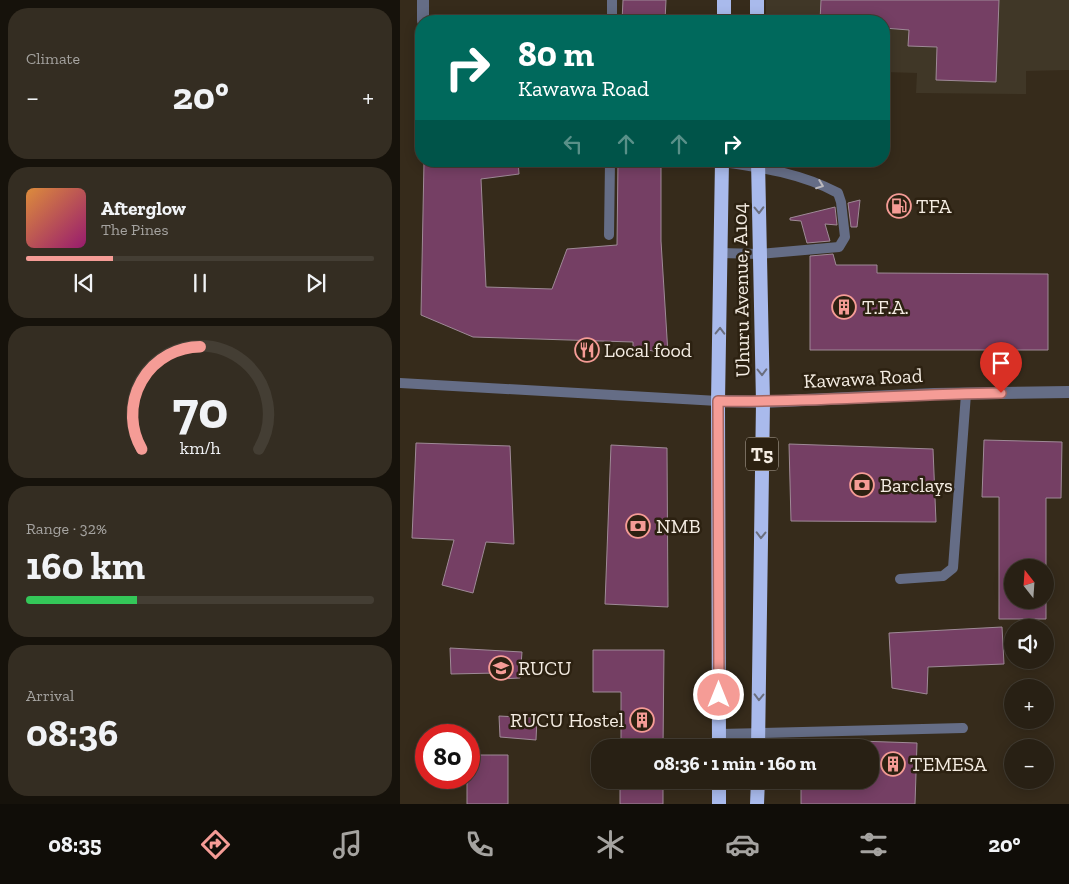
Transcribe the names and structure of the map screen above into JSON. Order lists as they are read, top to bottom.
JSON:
{
  "streets": {
    "highway": ["Uhuru Avenue, A104", "T5"],
    "street": ["Kawawa Road"]
  },
  "crossings": [
    ["Uhuru Avenue, A104", "Kawawa Road"]
  ],
  "places": {
    "fuel station": ["TFA"],
    "building": ["T.F.A.", "RUCU Hostel", "TEMESA"],
    "restaurant": ["Local food"],
    "bank": ["Barclays", "NMB"],
    "school or university": ["RUCU"]
  },
  "north": "top",
  "page": {
    "tile": [
      "Climate",
      ["Range · 32%", "160 km"],
      ["Arrival", "08:36"]
    ],
    "turn": ["80 m", "Kawawa Road"],
    "heat": ["−", "20°", "+"],
    "song": ["Afterglow", "The Pines"],
    "map_buttons": ["+", "−"],
    "limit": "80",
    "trip": "08:36 · 1 min · 160 m",
    "tabs": ["08:35", "20°"],
    "gauge": ["70", "km/h"]
  }
}
